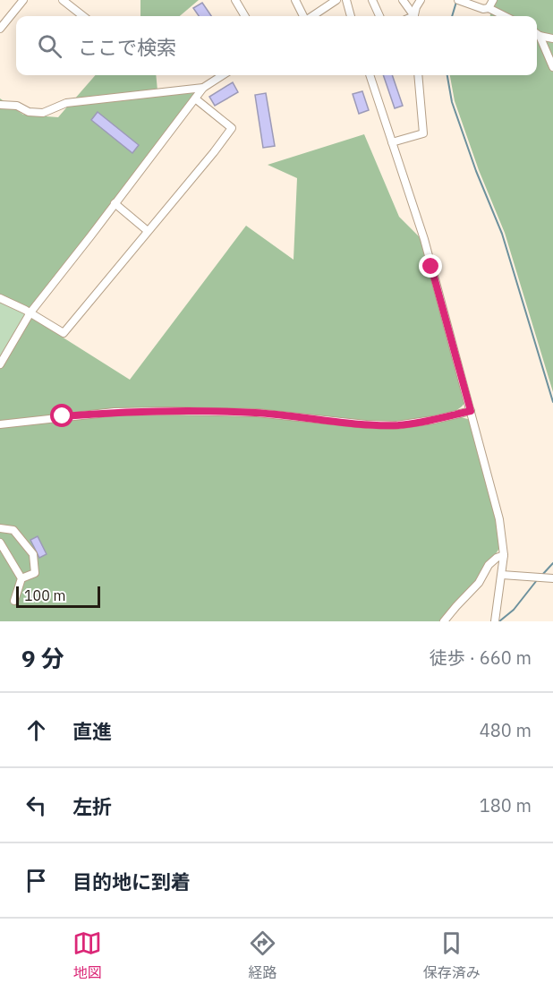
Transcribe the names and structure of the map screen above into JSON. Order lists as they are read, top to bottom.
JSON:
{
  "scale_bar": "100 m",
  "page": {
    "search": "ここで検索",
    "scale": "100 m",
    "heading": ["9 分", "徒歩 · 660 m"],
    "list": [
      ["直進", "480 m"],
      ["左折", "180 m"],
      "目的地に到着"
    ],
    "nav": ["地図", "経路", "保存済み"]
  }
}
